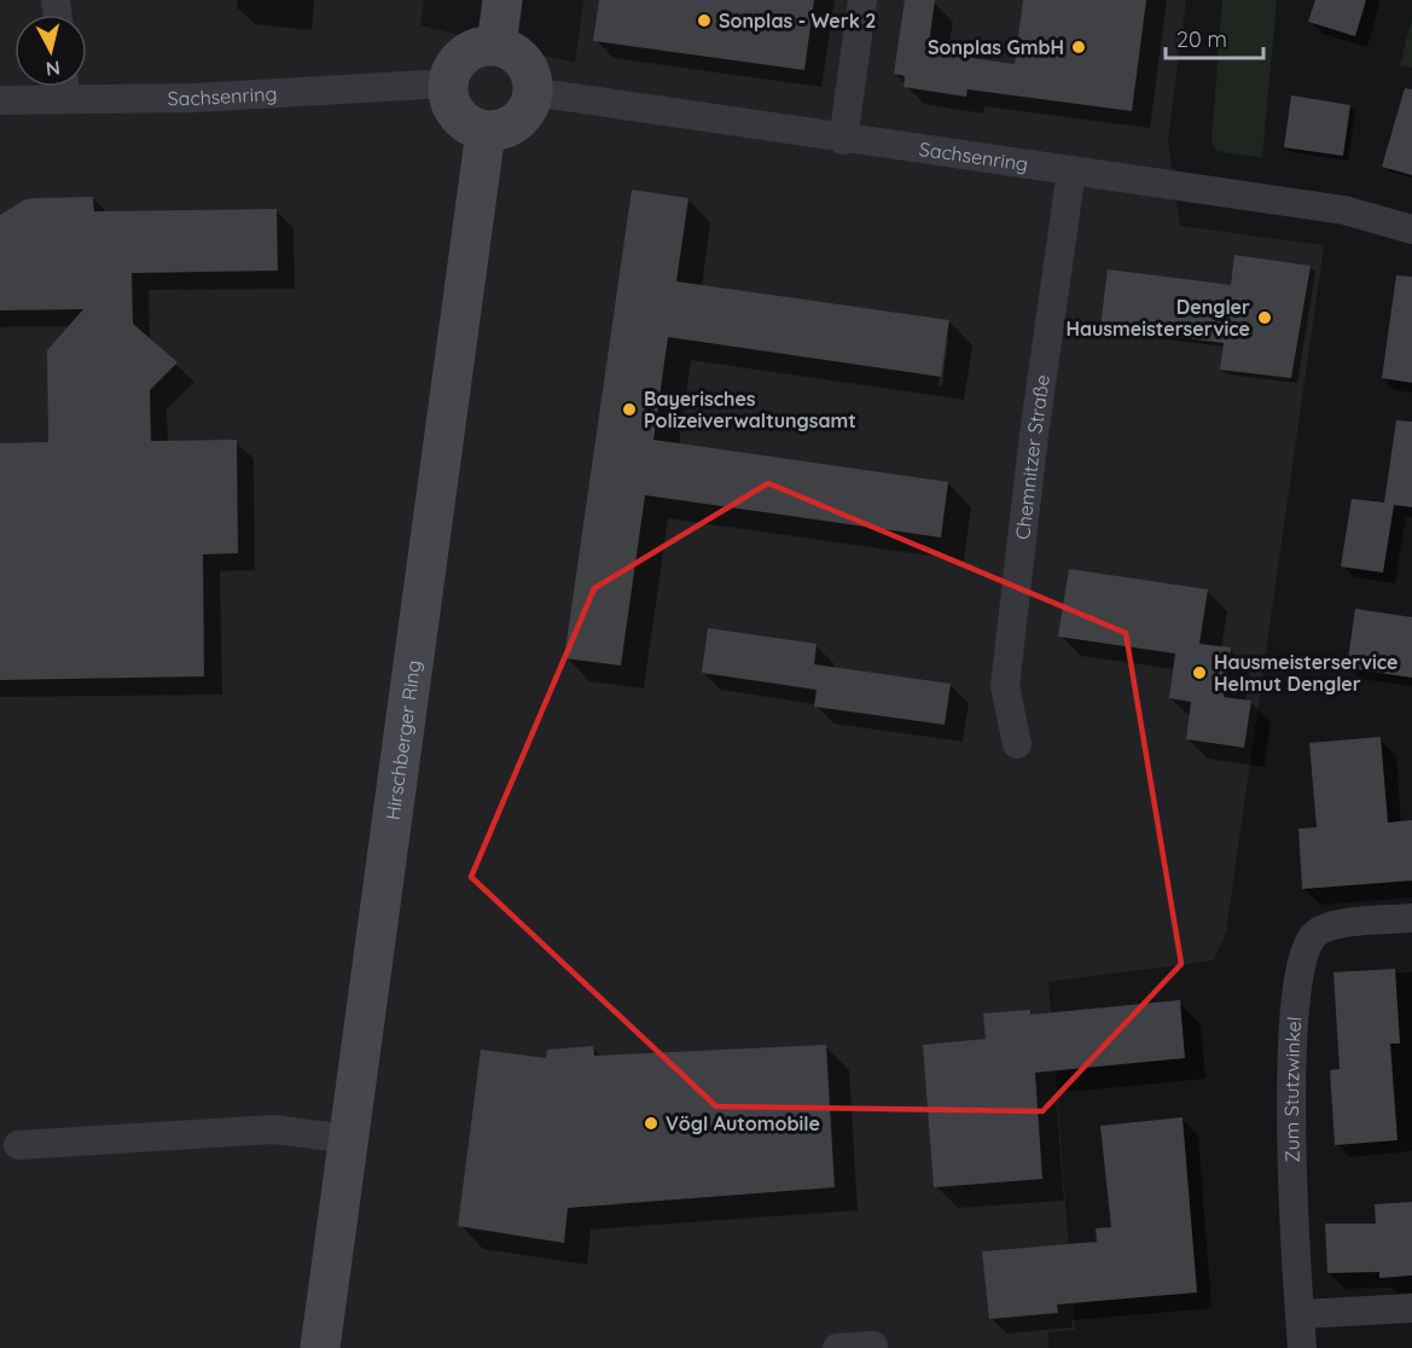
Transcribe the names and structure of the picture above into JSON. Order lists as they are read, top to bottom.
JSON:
{
  "streets": {
    "street": [
      "Sachsenring",
      "Chemnitzer Straße",
      "Hirschberger Ring",
      "Zum Stutzwinkel"
    ]
  },
  "crossings": [
    ["Sachsenring", "Chemnitzer Straße"],
    ["Sachsenring", "Hirschberger Ring"]
  ],
  "places": [
    "Sonplas - Werk 2",
    "Sonplas GmbH",
    "Dengler Hausmeisterservice",
    "Bayerisches Polizeiverwaltungsamt",
    "Hausmeisterservice Helmut Dengler",
    "Vögl Automobile"
  ],
  "scale_bar": "20 m",
  "north": "bottom"
}
